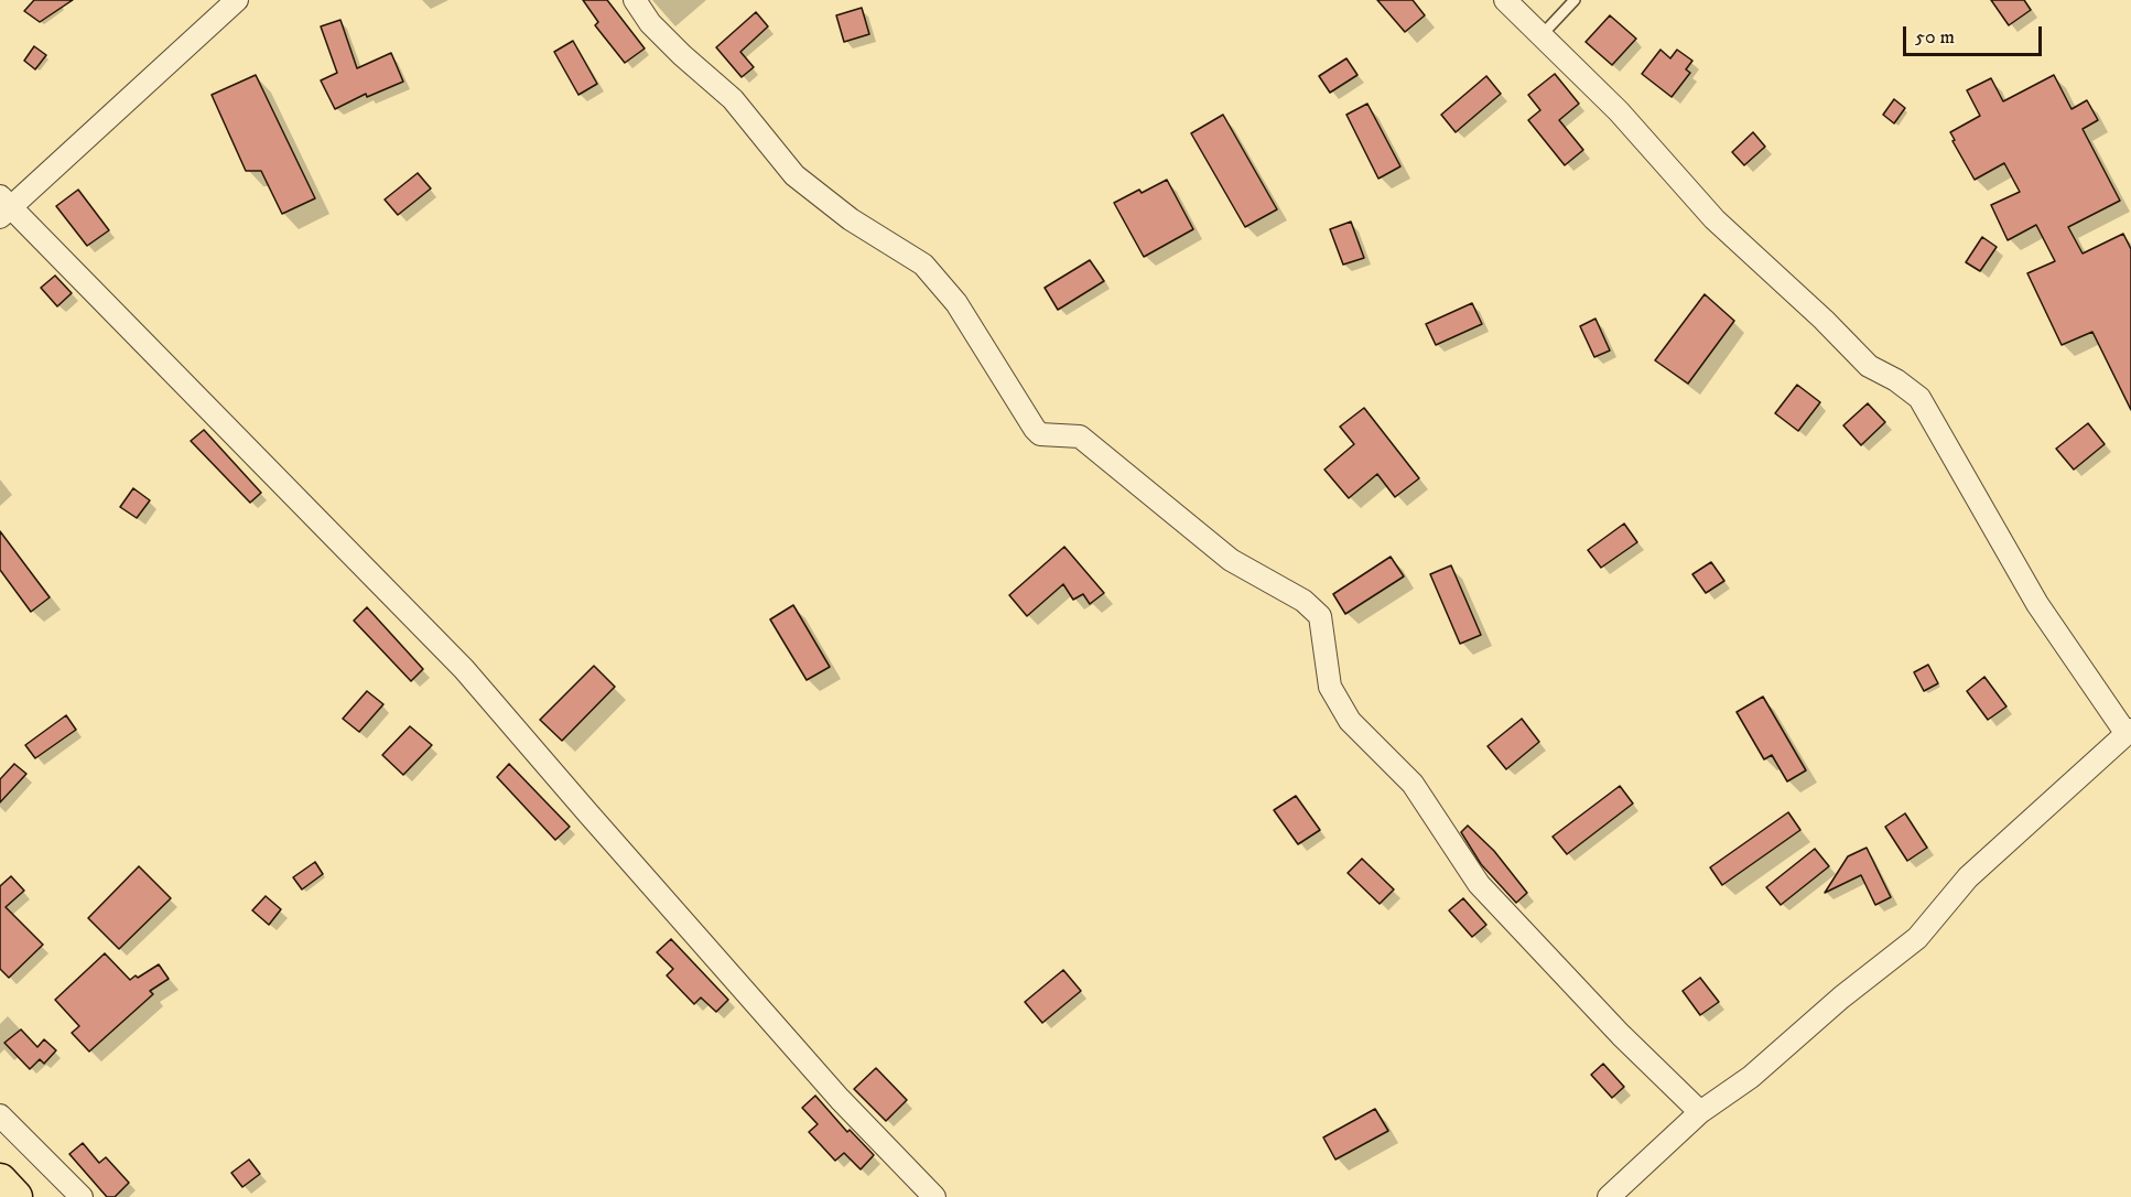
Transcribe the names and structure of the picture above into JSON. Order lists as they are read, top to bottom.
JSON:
{
  "scale_bar": "50 m"
}
